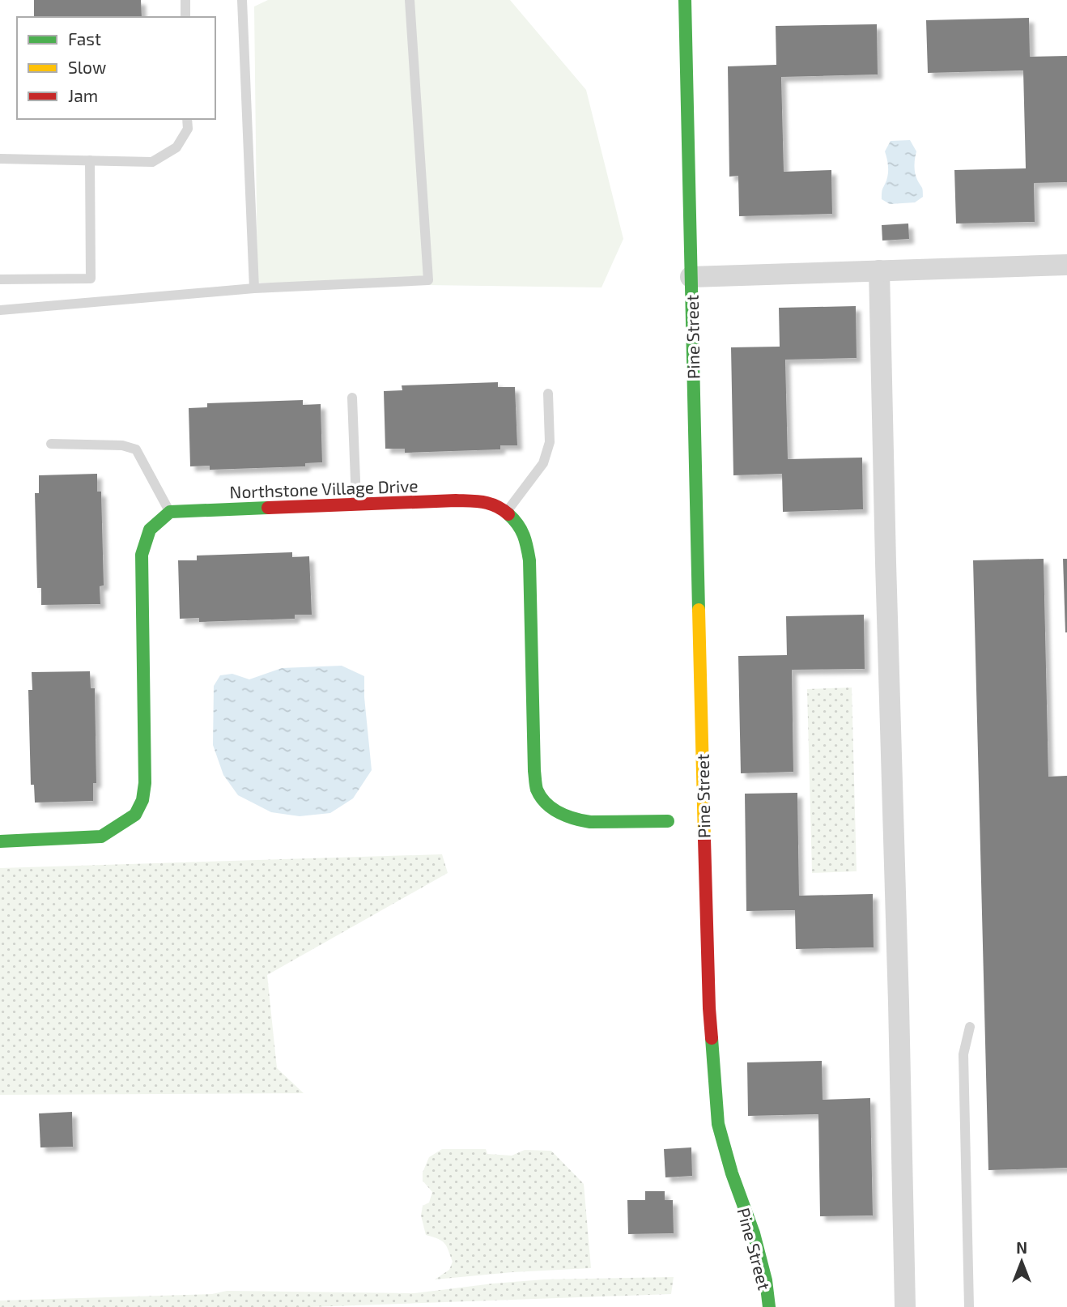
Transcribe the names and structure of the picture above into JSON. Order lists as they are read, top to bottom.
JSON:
{
  "streets": {
    "street": ["Pine Street", "Northstone Village Drive"]
  },
  "legend": ["Fast", "Slow", "Jam"],
  "north": "top"
}
